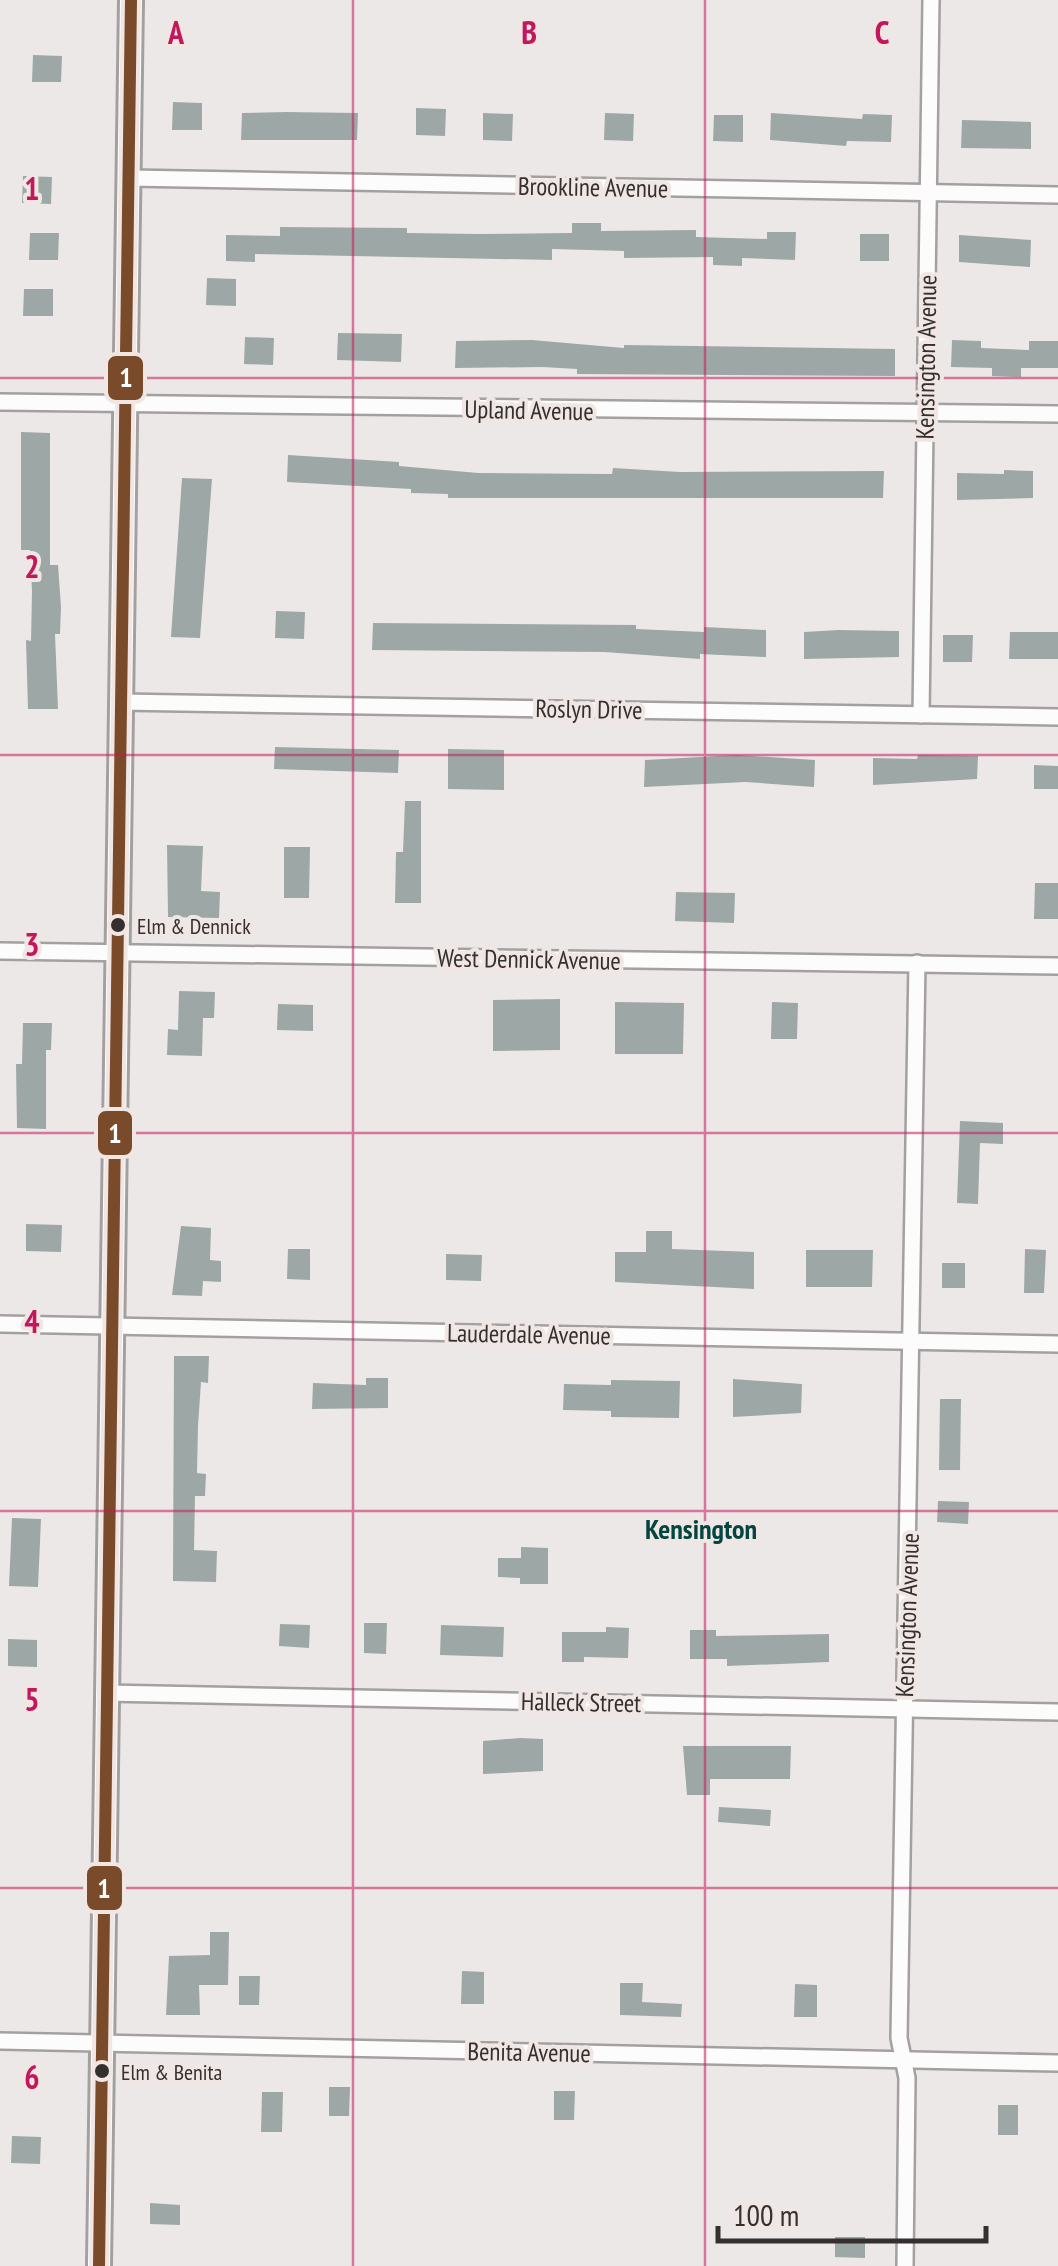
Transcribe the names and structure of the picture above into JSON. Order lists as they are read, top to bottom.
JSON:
{
  "streets": {
    "street": [
      "Brookline Avenue",
      "Kensington Avenue",
      "Upland Avenue",
      "Roslyn Drive",
      "West Dennick Avenue",
      "Lauderdale Avenue",
      "Halleck Street",
      "Benita Avenue"
    ]
  },
  "crossings": [
    ["Brookline Avenue", "Kensington Avenue"],
    ["Kensington Avenue", "Upland Avenue"],
    ["Kensington Avenue", "Roslyn Drive"],
    ["Kensington Avenue", "West Dennick Avenue"],
    ["Kensington Avenue", "Lauderdale Avenue"],
    ["Kensington Avenue", "Halleck Street"],
    ["Kensington Avenue", "Benita Avenue"]
  ],
  "districts": ["Kensington"],
  "places": ["Elm & Dennick", "Elm & Benita"],
  "lines": ["transit line 1"],
  "scale_bar": "100 m",
  "grid": {
    "columns": ["A", "B", "C"],
    "rows": [
      "1",
      "2",
      "3",
      "4",
      "5",
      "6"
    ]
  }
}
